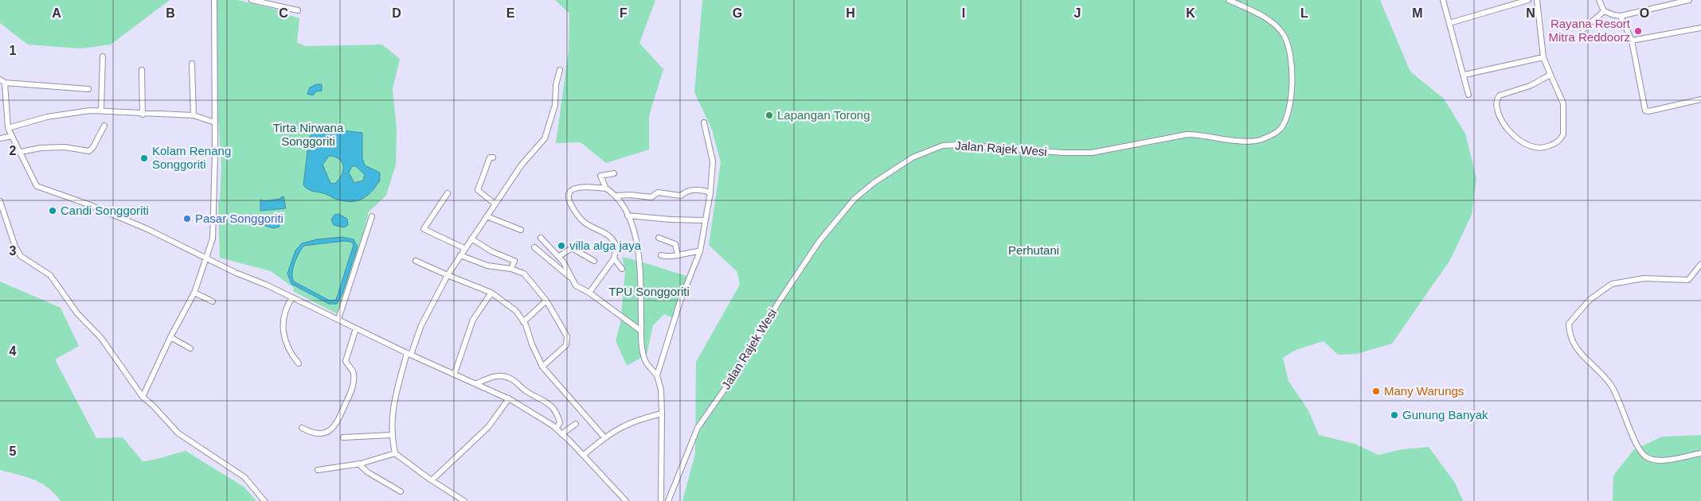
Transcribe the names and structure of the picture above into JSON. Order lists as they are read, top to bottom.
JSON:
{
  "streets": {
    "street": ["Jalan Rajek Wesi"]
  },
  "parks": ["Tirta Nirwana Songgoriti", "Perhutani", "TPU Songgoriti"],
  "places": [
    "Rayana Resort Mitra Reddoorz",
    "Lapangan Torong",
    "Kolam Renang Songgoriti",
    "Candi Songgoriti",
    "Pasar Songgoriti",
    "villa alga jaya",
    "Many Warungs",
    "Gunung Banyak"
  ],
  "grid": {
    "columns": [
      "A",
      "B",
      "C",
      "D",
      "E",
      "F",
      "G",
      "H",
      "I",
      "J",
      "K",
      "L",
      "M",
      "N",
      "O"
    ],
    "rows": [
      "1",
      "2",
      "3",
      "4",
      "5"
    ]
  }
}
